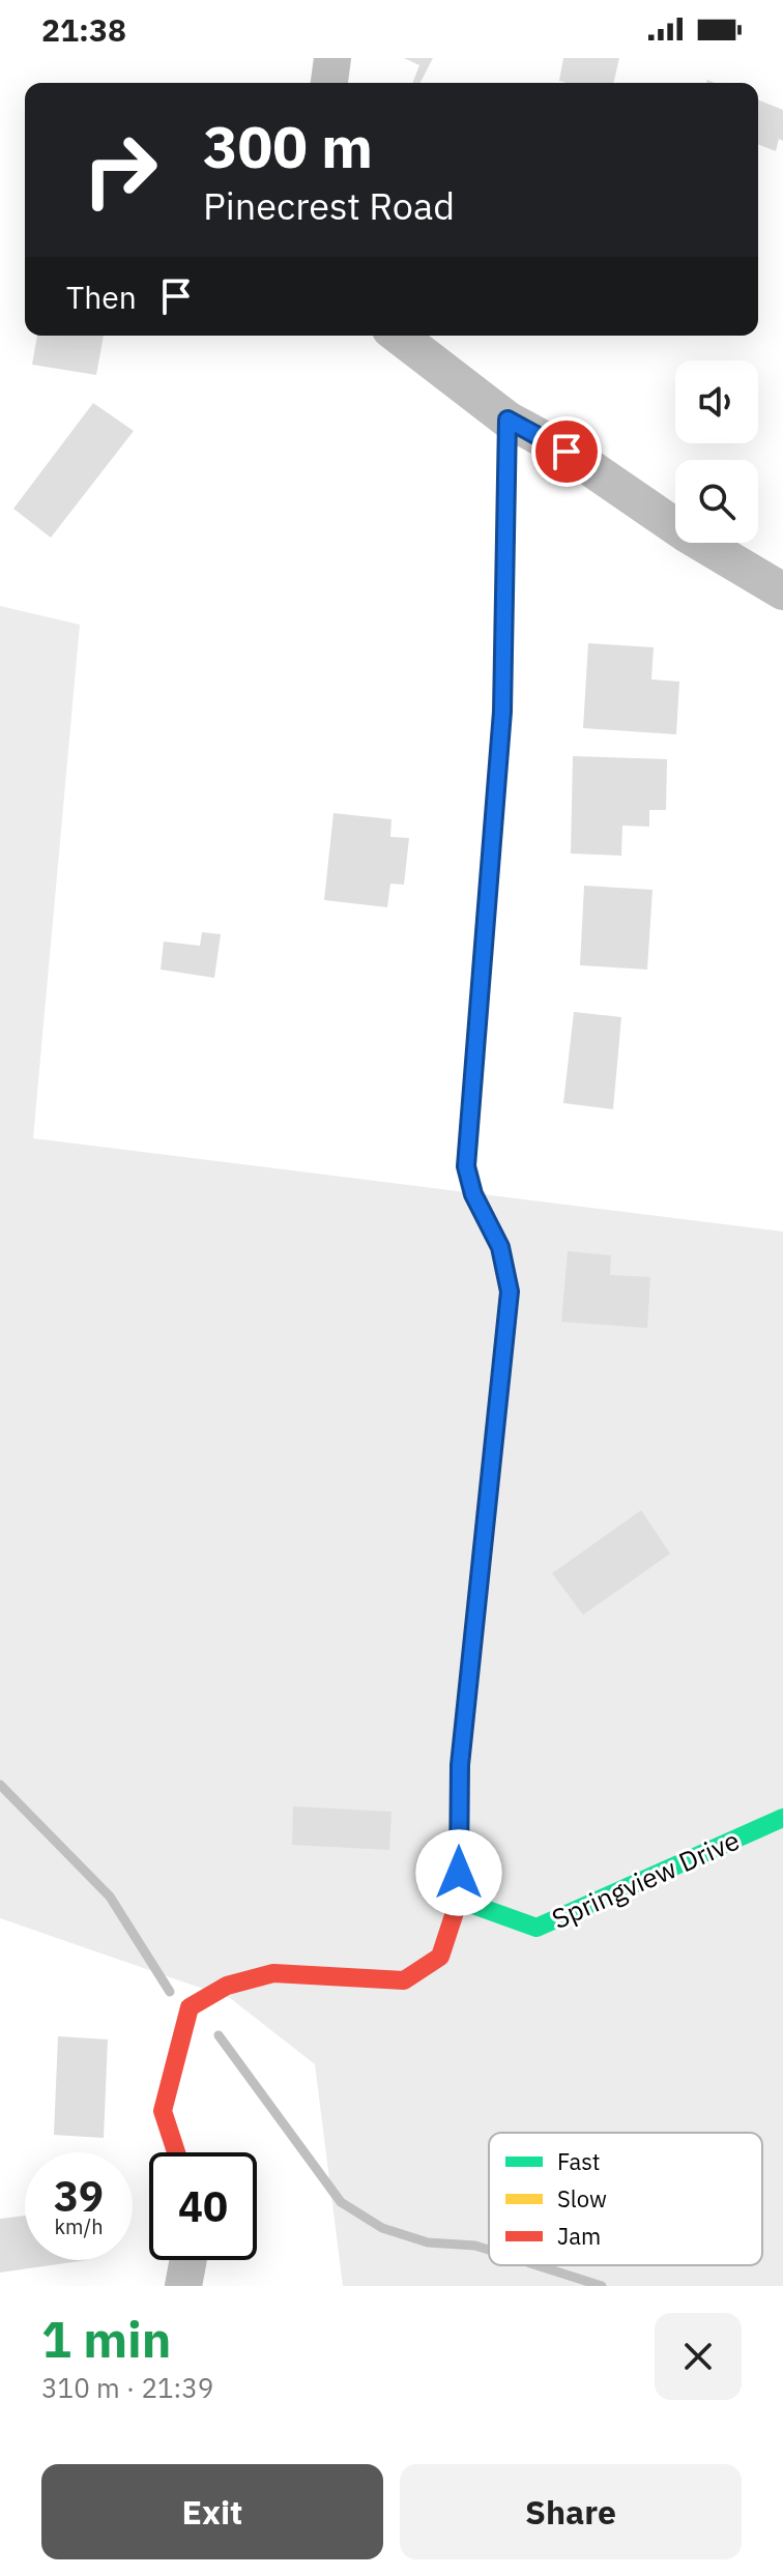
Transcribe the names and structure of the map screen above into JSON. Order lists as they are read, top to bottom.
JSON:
{
  "streets": {
    "street": ["Springview Drive"]
  },
  "legend": ["Fast", "Slow", "Jam"],
  "page": {
    "status": "21:38",
    "turn": ["300 m", "Pinecrest Road"],
    "then": "Then",
    "speed": "39 km/h",
    "limit": "40",
    "heading": ["1 min", "310 m · 21:39"],
    "buttons": ["Exit", "Share"]
  }
}
